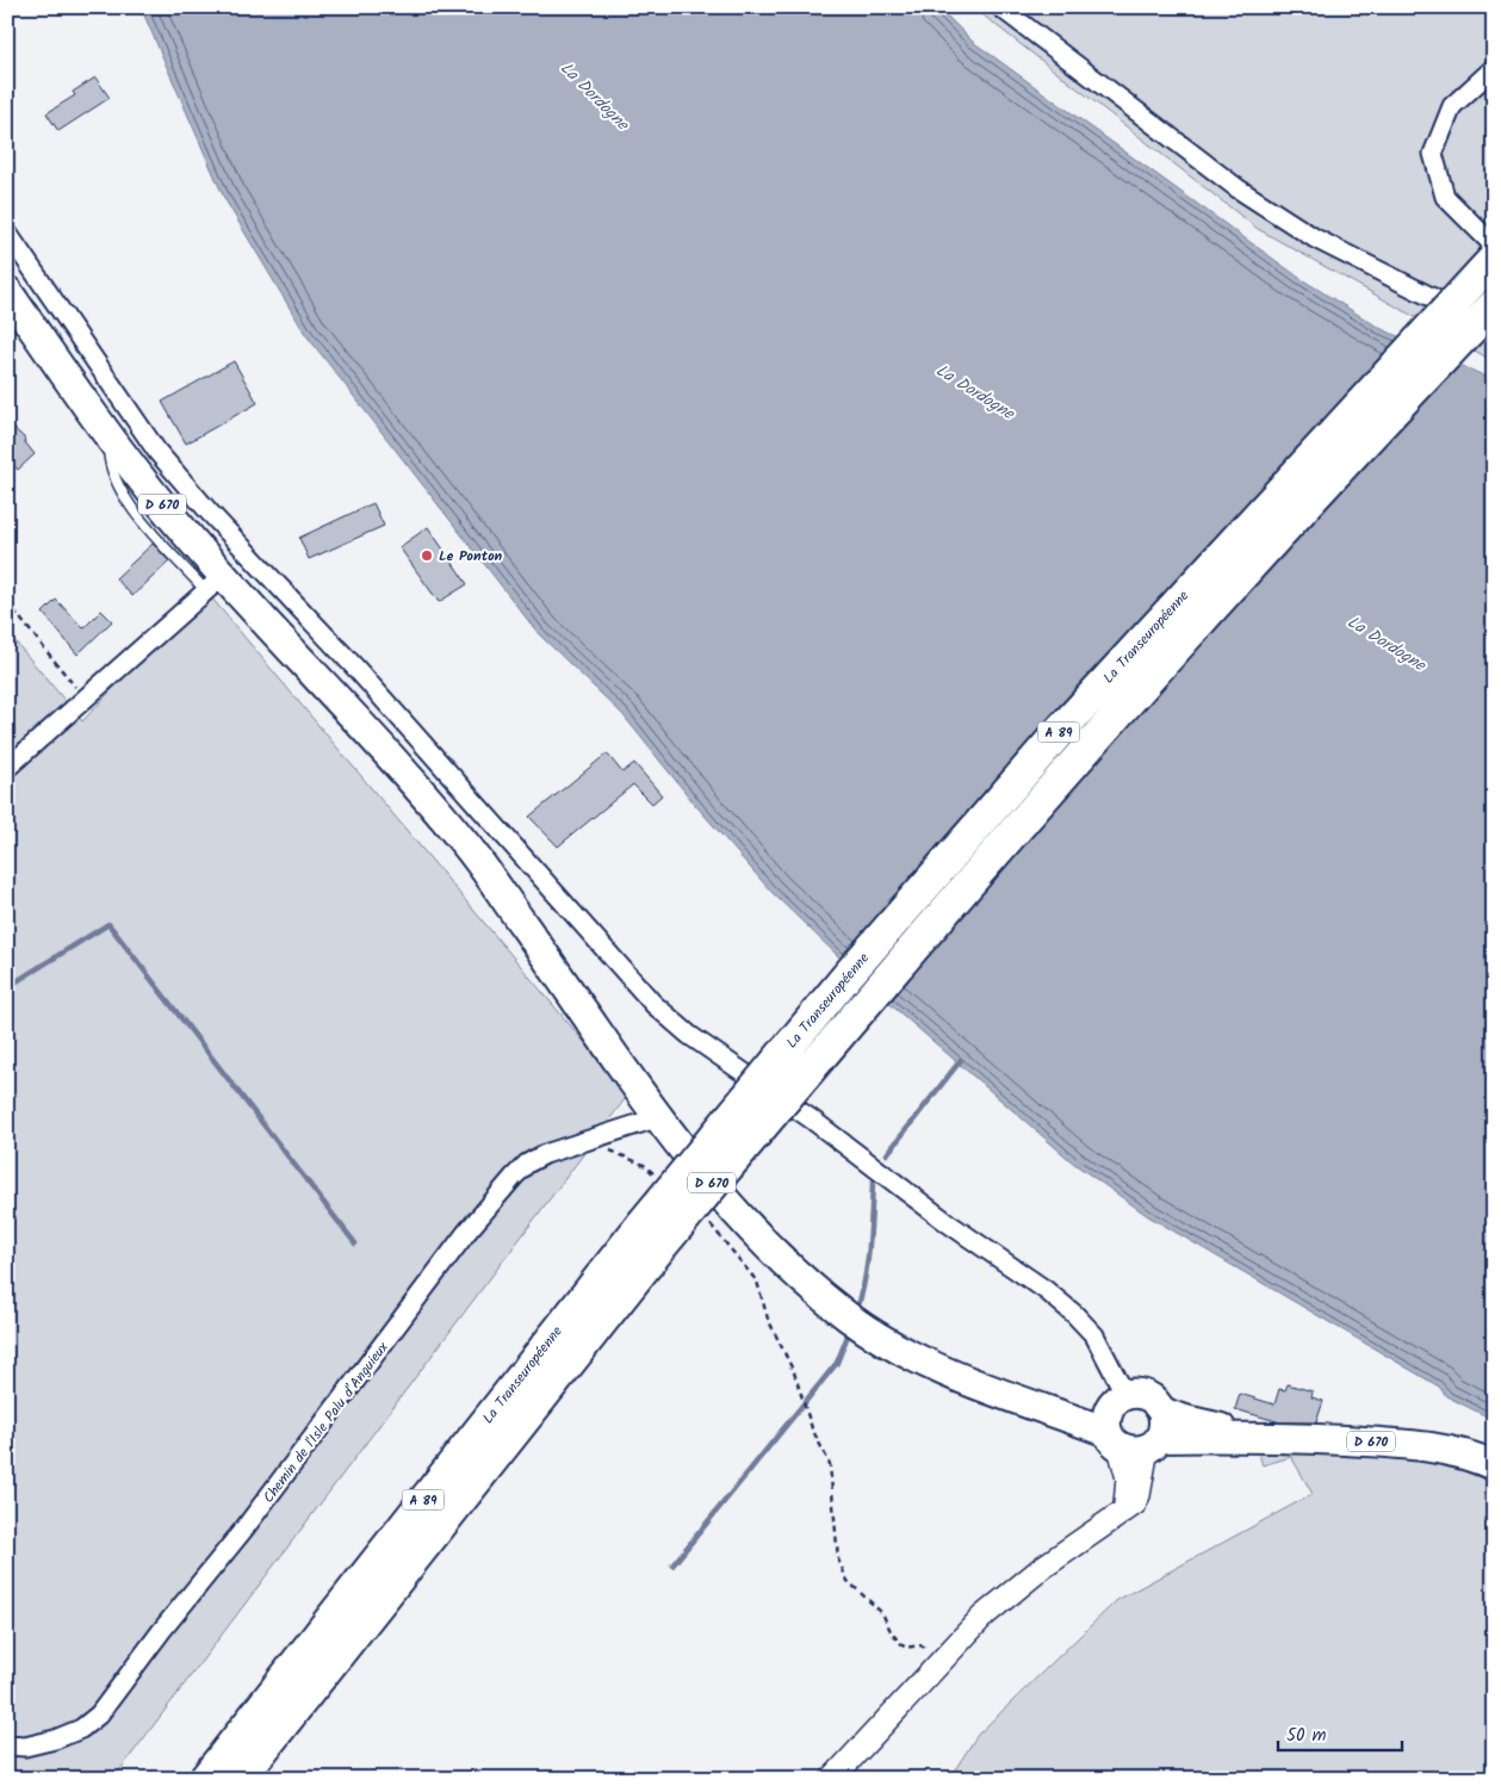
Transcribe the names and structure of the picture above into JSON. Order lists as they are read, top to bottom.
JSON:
{
  "streets": {
    "highway": ["La Transeuropéenne", "A 89"],
    "main road": ["D 670"],
    "street": ["Chemin de l'Isle Palu d’Anguieux"]
  },
  "crossings": [
    ["D 670", "Chemin de l'Isle Palu d’Anguieux"]
  ],
  "water": ["La Dordogne"],
  "places": ["Le Ponton"],
  "scale_bar": "50 m"
}
